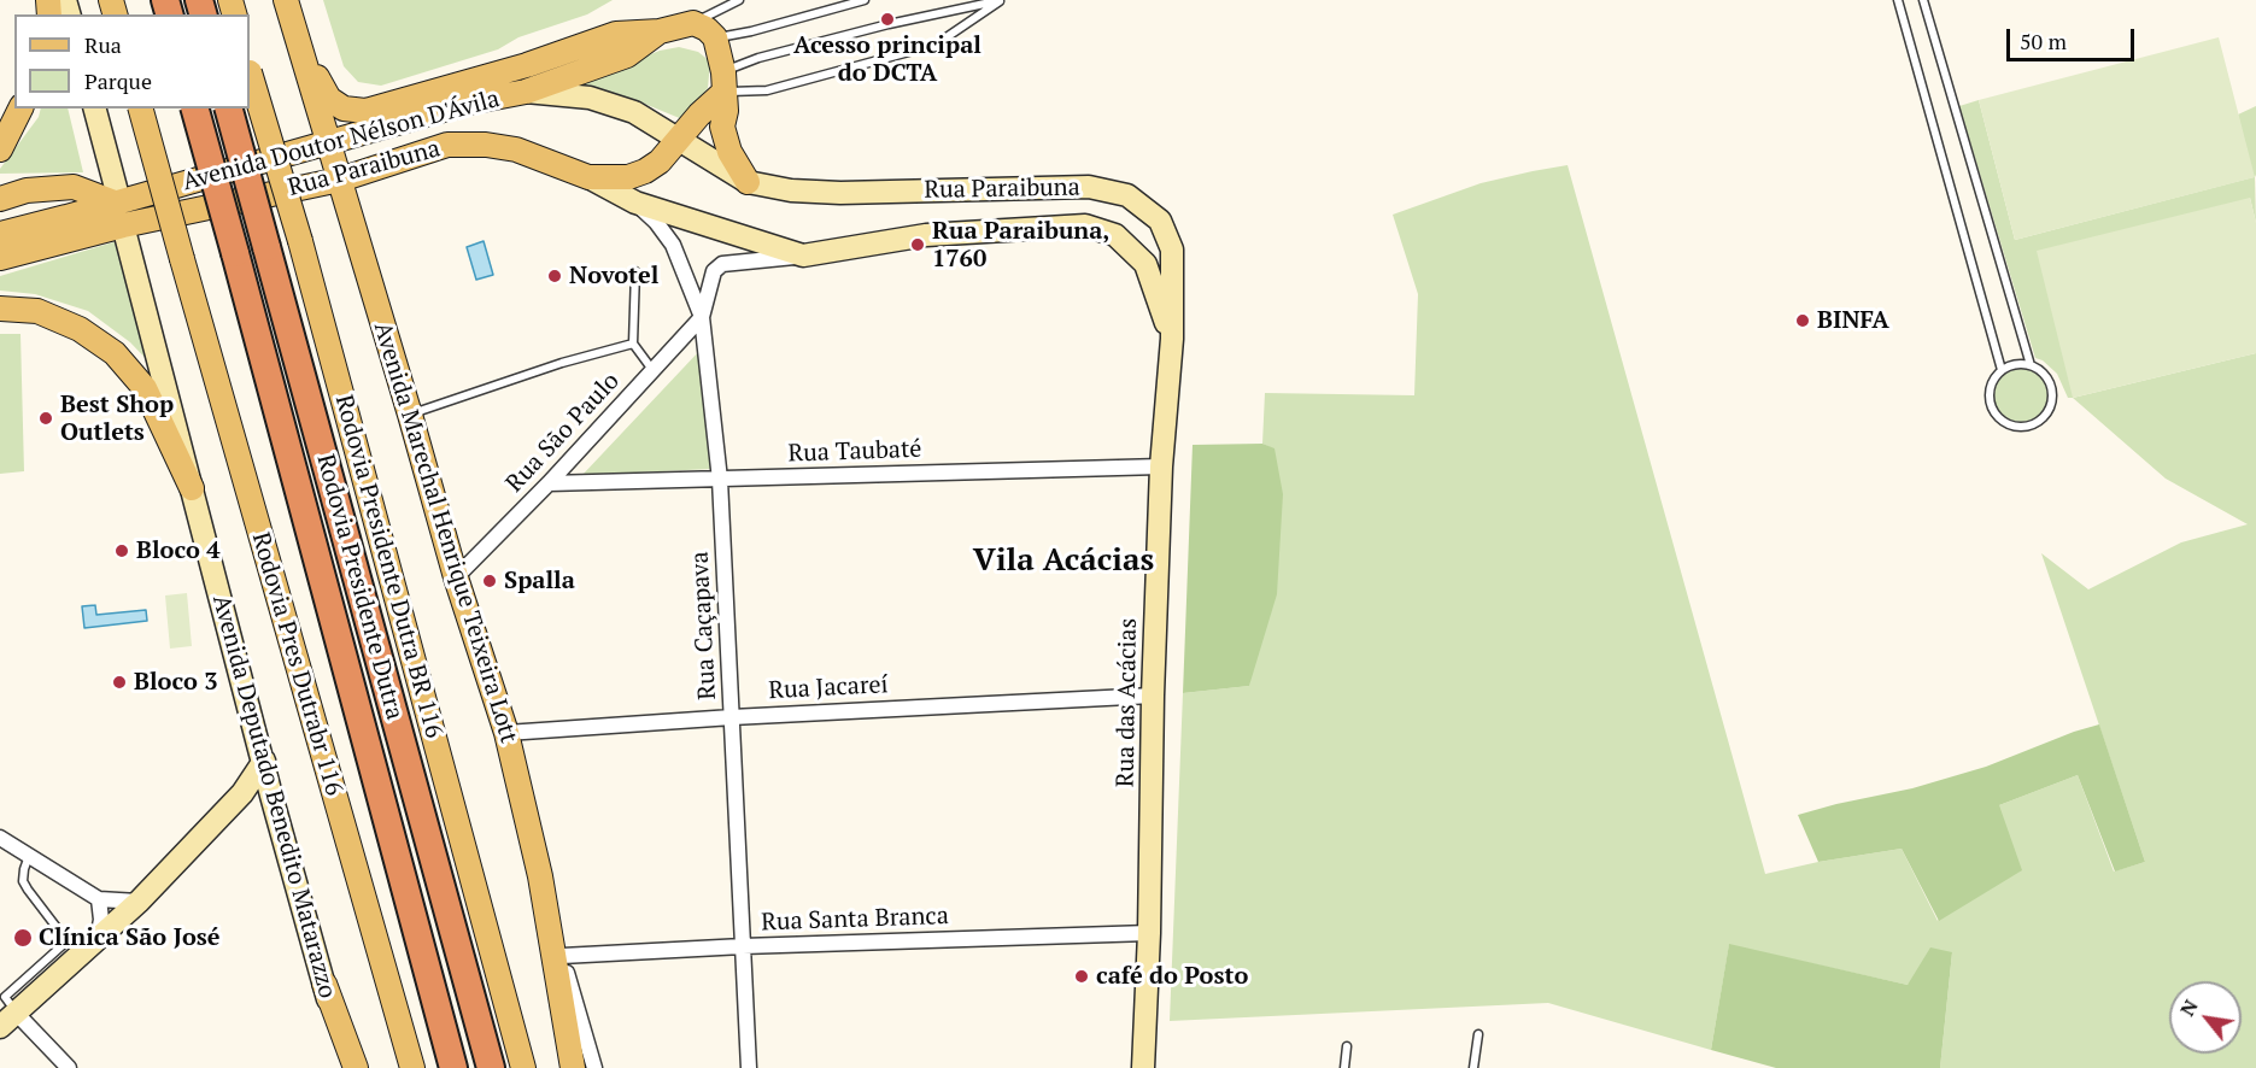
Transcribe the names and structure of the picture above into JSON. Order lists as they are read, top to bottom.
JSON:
{
  "streets": {
    "highway": ["Rodovia Presidente Dutra"],
    "main road": [
      "Avenida Doutor Nélson D'Ávila",
      "Rua Paraibuna",
      "Avenida Marechal Henrique Teixeira Lott",
      "Rodovia Presidente Dutra BR 116",
      "Rodovia Pres Dutrabr 116",
      "Rua das Acácias",
      "Avenida Deputado Benedito Matarazzo"
    ],
    "street": [
      "Rua São Paulo",
      "Rua Taubaté",
      "Rua Caçapava",
      "Rua Jacareí",
      "Rua Santa Branca"
    ]
  },
  "crossings": [
    ["Avenida Doutor Nélson D'Ávila", "Rua Paraibuna"],
    ["Avenida Doutor Nélson D'Ávila", "Avenida Marechal Henrique Teixeira Lott"],
    ["Avenida Doutor Nélson D'Ávila", "Avenida Deputado Benedito Matarazzo"],
    ["Rua Paraibuna", "Rua São Paulo"],
    ["Rua Paraibuna", "Avenida Marechal Henrique Teixeira Lott"],
    ["Rua Paraibuna", "Rua Caçapava"],
    ["Rua Paraibuna", "Rua das Acácias"],
    ["Rua Paraibuna", "Avenida Deputado Benedito Matarazzo"],
    ["Rua São Paulo", "Rua Taubaté"],
    ["Rua São Paulo", "Avenida Marechal Henrique Teixeira Lott"],
    ["Rua São Paulo", "Rua Caçapava"],
    ["Rua Taubaté", "Rua Caçapava"],
    ["Rua Taubaté", "Rua das Acácias"],
    ["Avenida Marechal Henrique Teixeira Lott", "Rua Jacareí"],
    ["Avenida Marechal Henrique Teixeira Lott", "Rua Santa Branca"],
    ["Rua Caçapava", "Rua Jacareí"],
    ["Rua Caçapava", "Rua Santa Branca"],
    ["Rua Jacareí", "Rua das Acácias"],
    ["Rua das Acácias", "Rua Santa Branca"]
  ],
  "districts": ["Vila Acácias"],
  "places": [
    "Acesso principal do DCTA",
    "Rua Paraibuna, 1760",
    "Novotel",
    "BINFA",
    "Best Shop Outlets",
    "Bloco 4",
    "Spalla",
    "Bloco 3",
    "Clínica São José",
    "café do Posto"
  ],
  "legend": ["Rua", "Parque"],
  "scale_bar": "50 m",
  "north": "top left"
}
